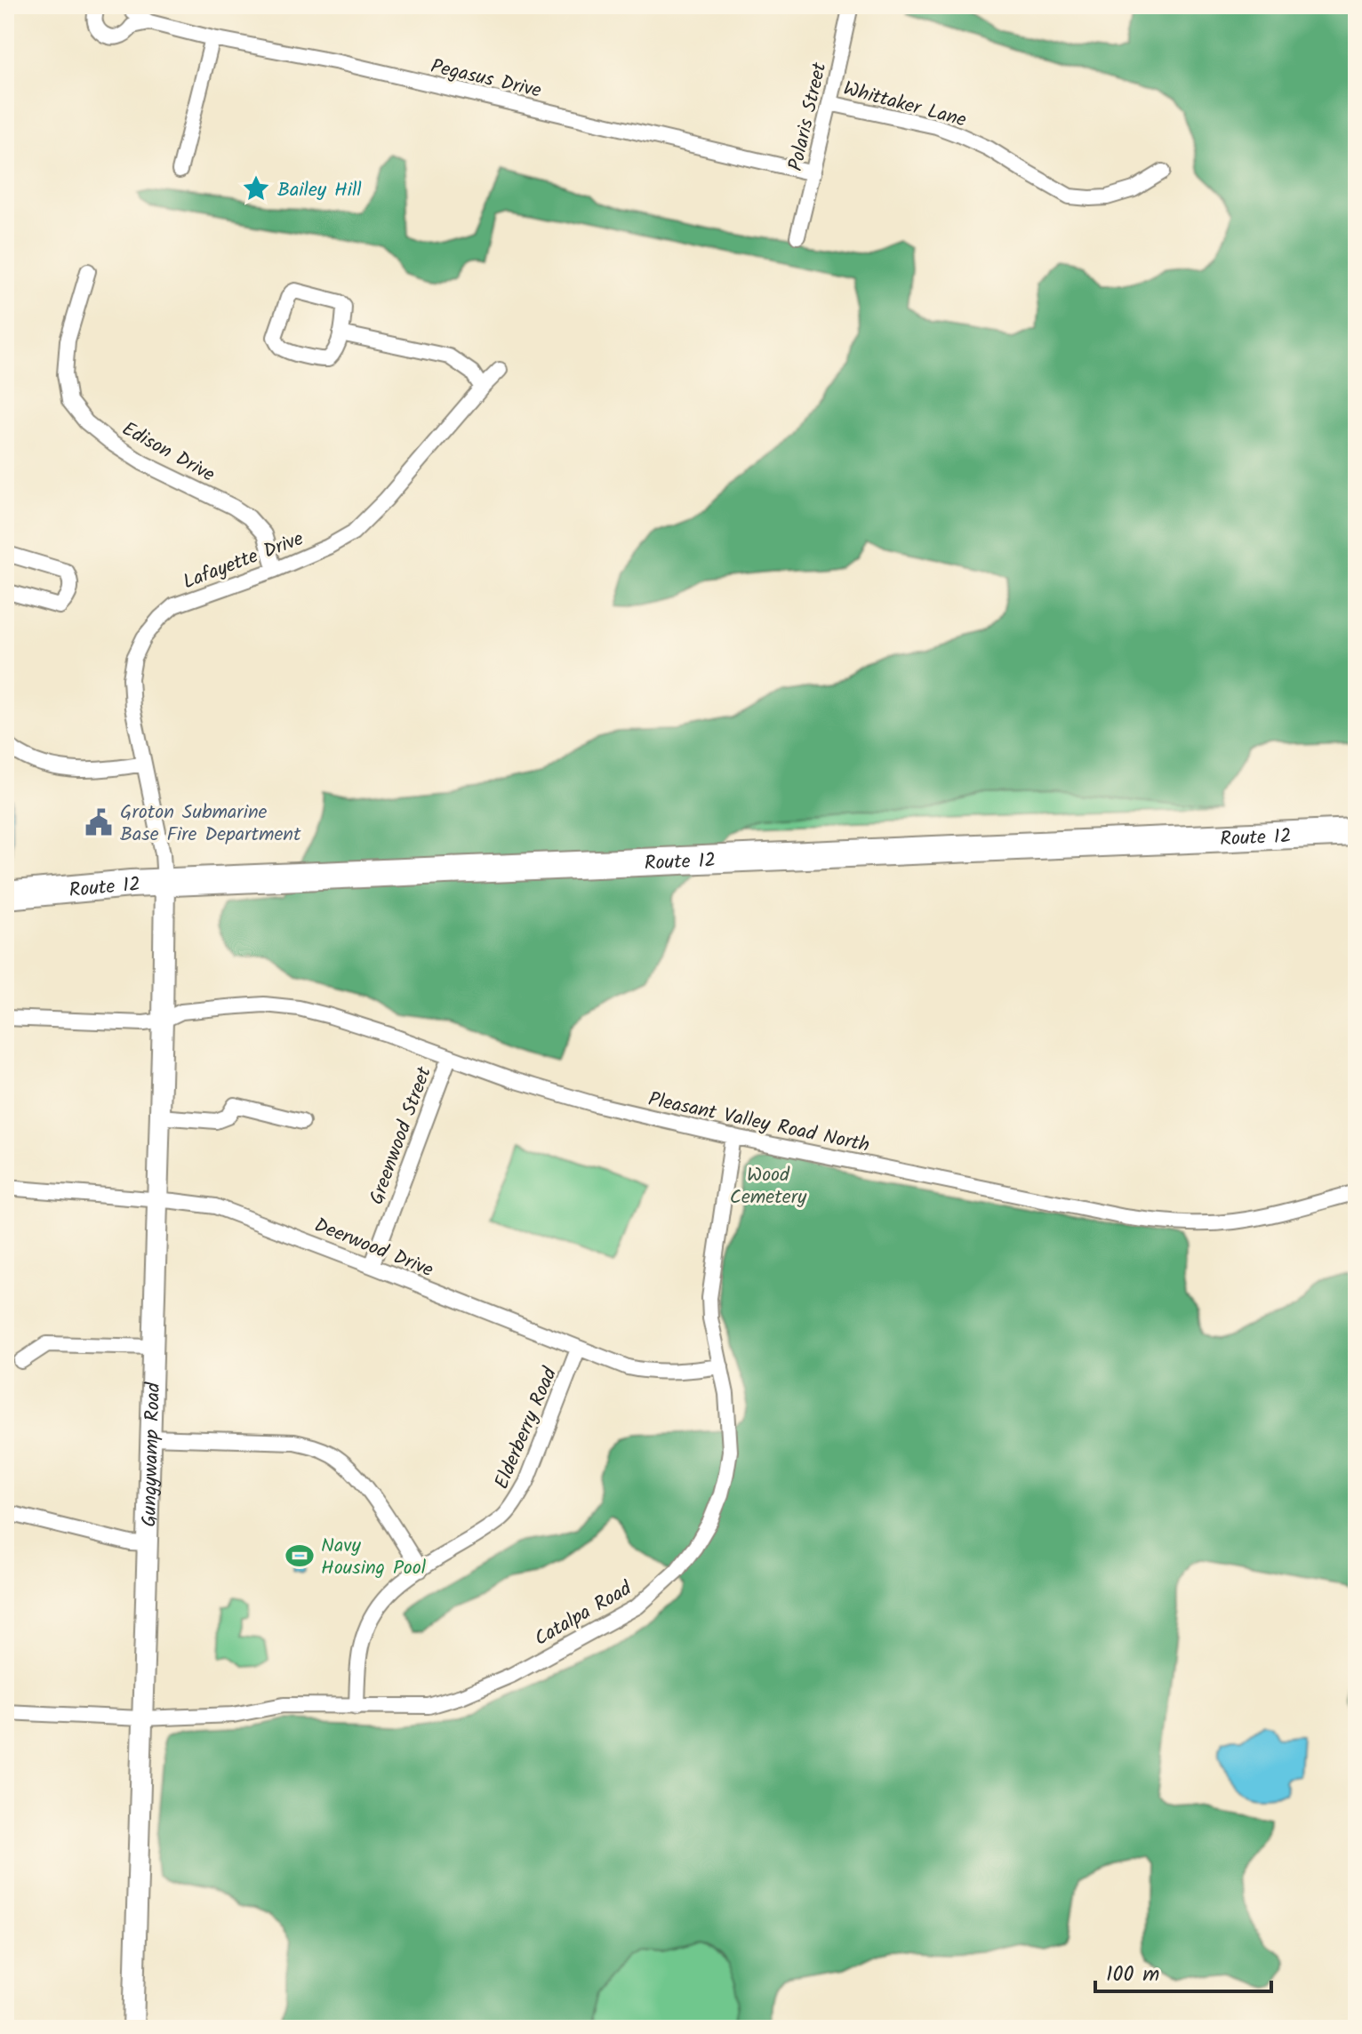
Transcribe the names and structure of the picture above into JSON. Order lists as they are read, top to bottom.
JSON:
{
  "streets": {
    "highway": ["Route 12"],
    "street": [
      "Pegasus Drive",
      "Whittaker Lane",
      "Polaris Street",
      "Edison Drive",
      "Lafayette Drive",
      "Pleasant Valley Road North",
      "Greenwood Street",
      "Deerwood Drive",
      "Elderberry Road",
      "Gungywamp Road",
      "Catalpa Road"
    ]
  },
  "crossings": [
    ["Pegasus Drive", "Polaris Street"],
    ["Whittaker Lane", "Polaris Street"],
    ["Edison Drive", "Lafayette Drive"],
    ["Lafayette Drive", "Route 12"],
    ["Lafayette Drive", "Gungywamp Road"],
    ["Route 12", "Gungywamp Road"],
    ["Pleasant Valley Road North", "Greenwood Street"],
    ["Pleasant Valley Road North", "Gungywamp Road"],
    ["Pleasant Valley Road North", "Catalpa Road"],
    ["Greenwood Street", "Deerwood Drive"],
    ["Deerwood Drive", "Elderberry Road"],
    ["Deerwood Drive", "Gungywamp Road"],
    ["Deerwood Drive", "Catalpa Road"],
    ["Elderberry Road", "Catalpa Road"],
    ["Gungywamp Road", "Catalpa Road"]
  ],
  "parks": ["Wood Cemetery"],
  "places": {
    "place": ["Bailey Hill"],
    "public building": ["Groton Submarine Base Fire Department"],
    "sports": ["Navy Housing Pool"]
  },
  "scale_bar": "100 m"
}
